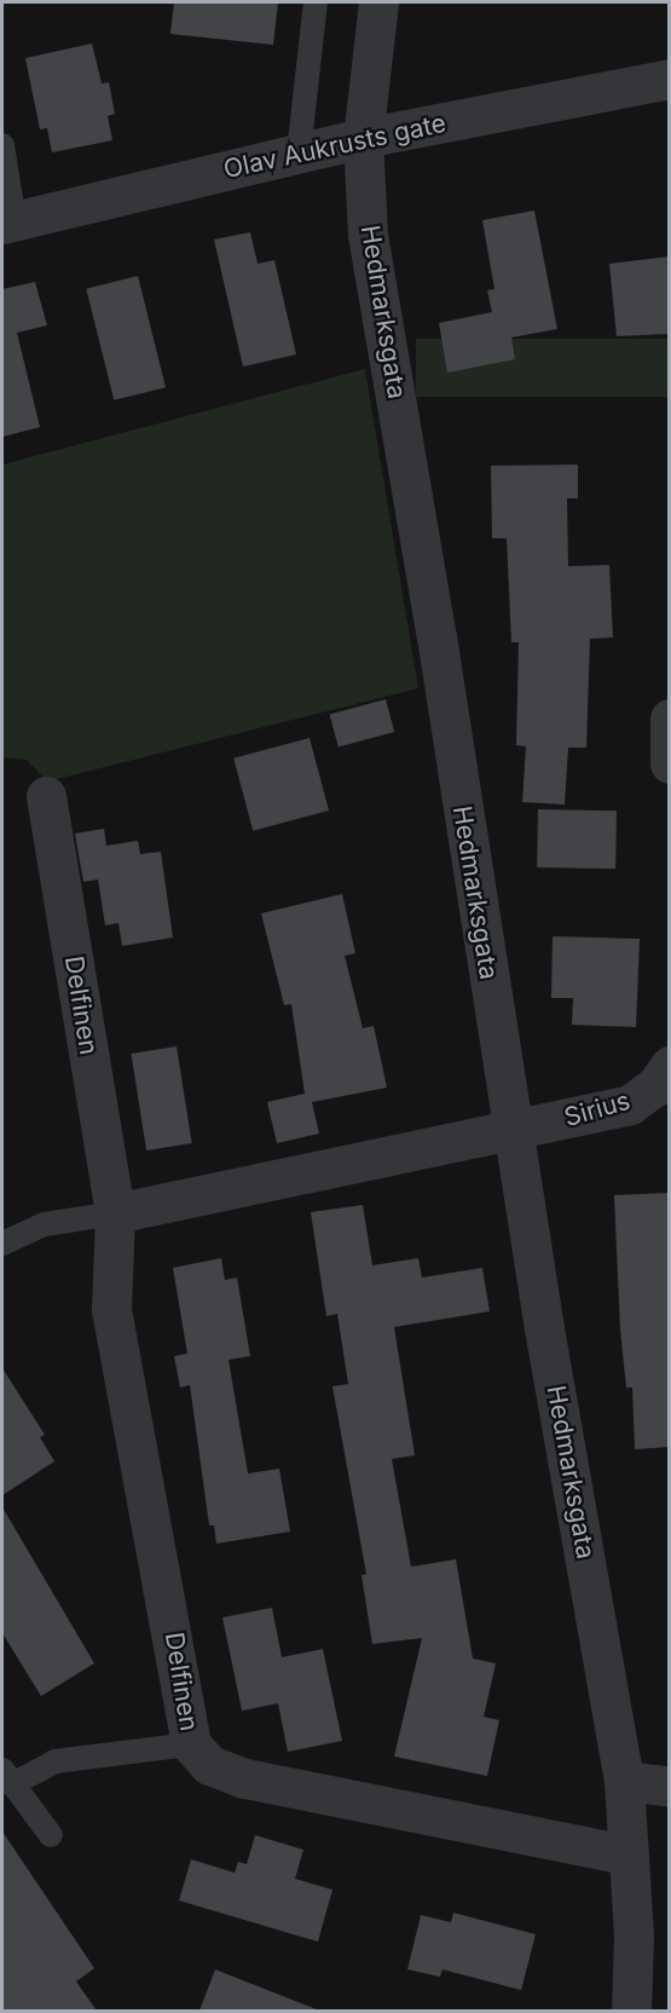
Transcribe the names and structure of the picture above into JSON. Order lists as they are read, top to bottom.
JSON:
{
  "streets": {
    "street": [
      "Olav Aukrusts gate",
      "Hedmarksgata",
      "Delfinen",
      "Sirius"
    ]
  },
  "crossings": [
    ["Olav Aukrusts gate", "Hedmarksgata"],
    ["Hedmarksgata", "Delfinen"],
    ["Hedmarksgata", "Sirius"]
  ]
}
